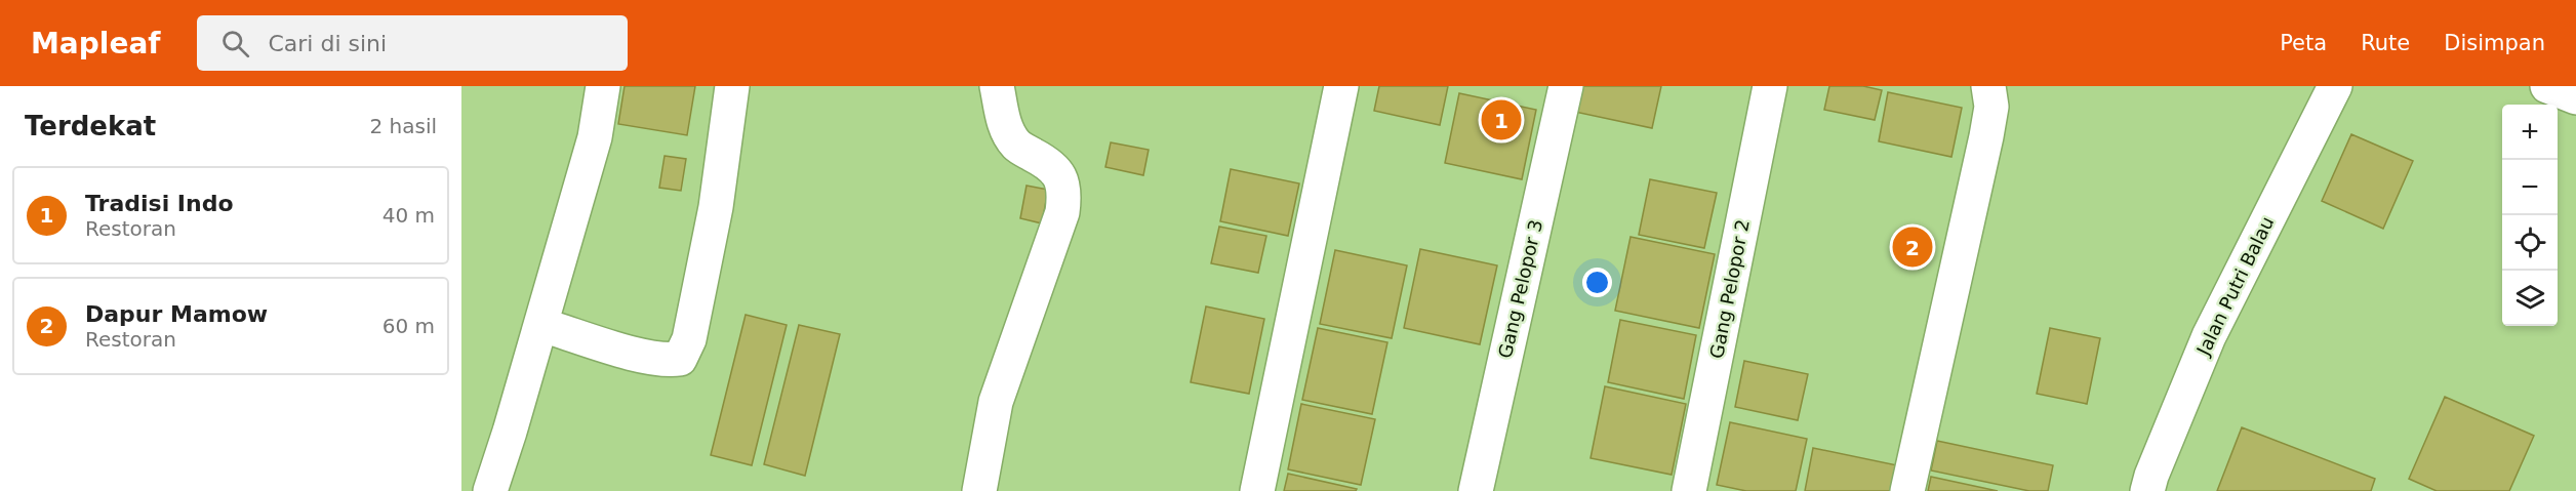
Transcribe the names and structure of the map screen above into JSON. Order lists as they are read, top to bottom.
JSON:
{
  "streets": {
    "street": ["Jalan Putri Balau", "Gang Pelopor 3", "Gang Pelopor 2"]
  },
  "page": {
    "header": "Mapleaf",
    "search": "Cari di sini",
    "nav": ["Peta", "Rute", "Disimpan"],
    "heading": ["Terdekat", "2 hasil"],
    "pins": ["1", "2"],
    "map_buttons": ["+", "−"],
    "list": [
      {
        "mark": "1",
        "name": "Tradisi Indo",
        "note": "Restoran",
        "value": "40 m"
      },
      {
        "mark": "2",
        "name": "Dapur Mamow",
        "note": "Restoran",
        "value": "60 m"
      }
    ]
  }
}
